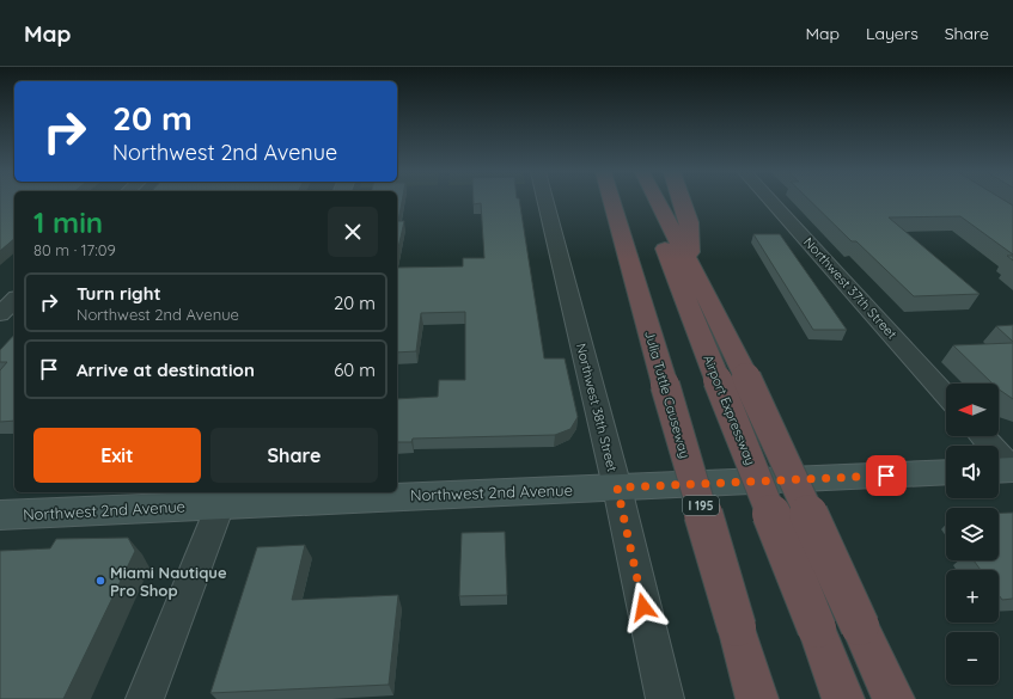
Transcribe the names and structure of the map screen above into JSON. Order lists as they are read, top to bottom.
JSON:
{
  "streets": {
    "highway": ["Julia Tuttle Causeway", "Airport Expressway", "I 195"],
    "street": ["Northwest 37th Street", "Northwest 38th Street", "Northwest 2nd Avenue"]
  },
  "crossings": [
    ["Northwest 38th Street", "Northwest 2nd Avenue"]
  ],
  "places": ["Miami Nautique Pro Shop"],
  "north": "left",
  "page": {
    "header": "Map",
    "nav": ["Map", "Layers", "Share"],
    "turn": ["20 m", "Northwest 2nd Avenue"],
    "heading": ["1 min", "80 m · 17:09"],
    "list": [
      {
        "name": "Turn right",
        "note": "Northwest 2nd Avenue",
        "value": "20 m"
      },
      {
        "name": "Arrive at destination",
        "value": "60 m"
      }
    ],
    "map_buttons": ["+", "−"],
    "buttons": ["Exit", "Share"]
  }
}
